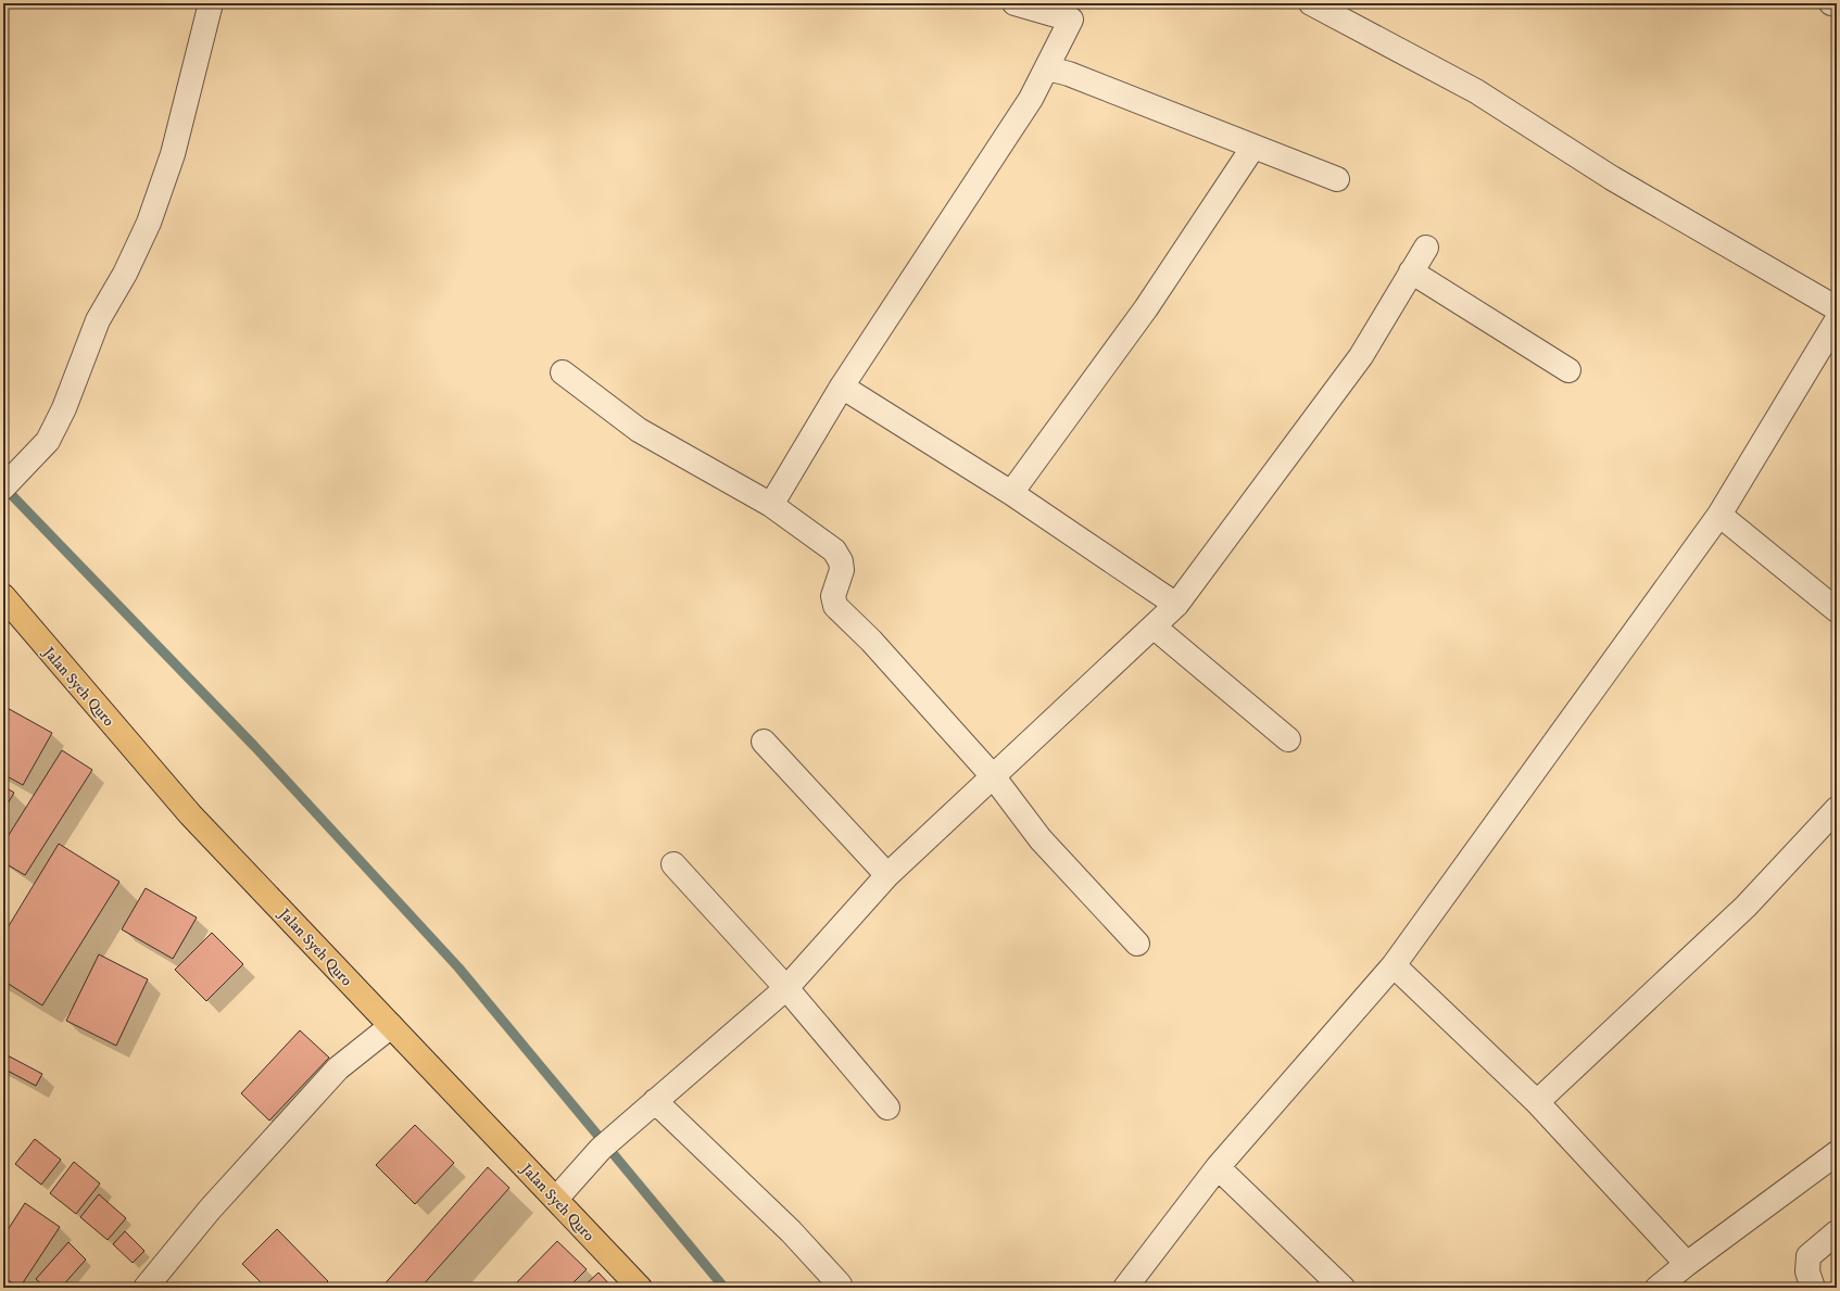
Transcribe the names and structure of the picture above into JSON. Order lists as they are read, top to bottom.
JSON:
{
  "streets": {
    "main road": ["Jalan Syeh Quro"]
  }
}
